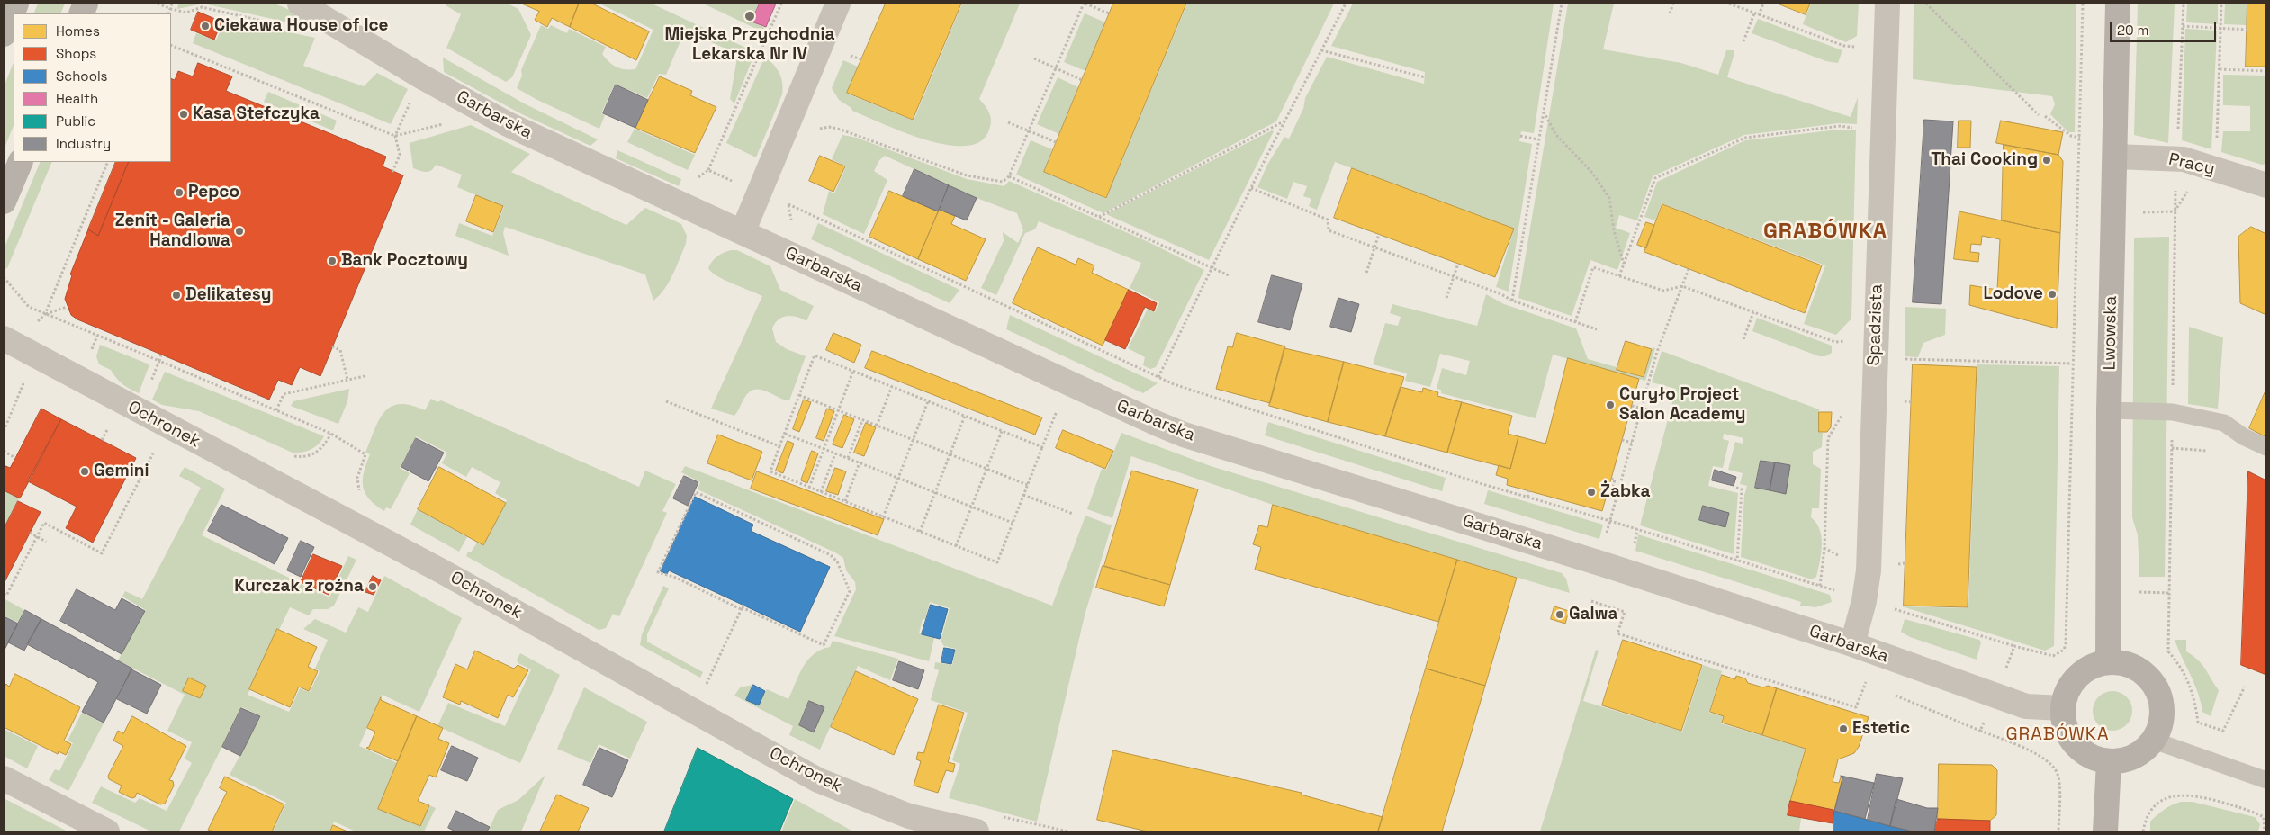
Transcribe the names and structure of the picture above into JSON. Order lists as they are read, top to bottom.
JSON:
{
  "streets": {
    "street": [
      "Garbarska",
      "Pracy",
      "Spadzista",
      "Lwowska",
      "Ochronek"
    ]
  },
  "crossings": [
    ["Garbarska", "Spadzista"],
    ["Garbarska", "Lwowska"],
    ["Pracy", "Lwowska"]
  ],
  "districts": ["GRABÓWKA", "GRABÓWKA"],
  "places": [
    "Miejska Przychodnia Lekarska Nr IV",
    "Ciekawa House of Ice",
    "Kasa Stefczyka",
    "Thai Cooking",
    "Pepco",
    "Zenit - Galeria Handlowa",
    "Bank Pocztowy",
    "Lodove",
    "Delikatesy",
    "Curyło Project Salon Academy",
    "Gemini",
    "Żabka",
    "Kurczak z rożna",
    "Galwa",
    "Estetic"
  ],
  "legend": [
    "Homes",
    "Shops",
    "Schools",
    "Health",
    "Public",
    "Industry"
  ],
  "scale_bar": "20 m"
}
